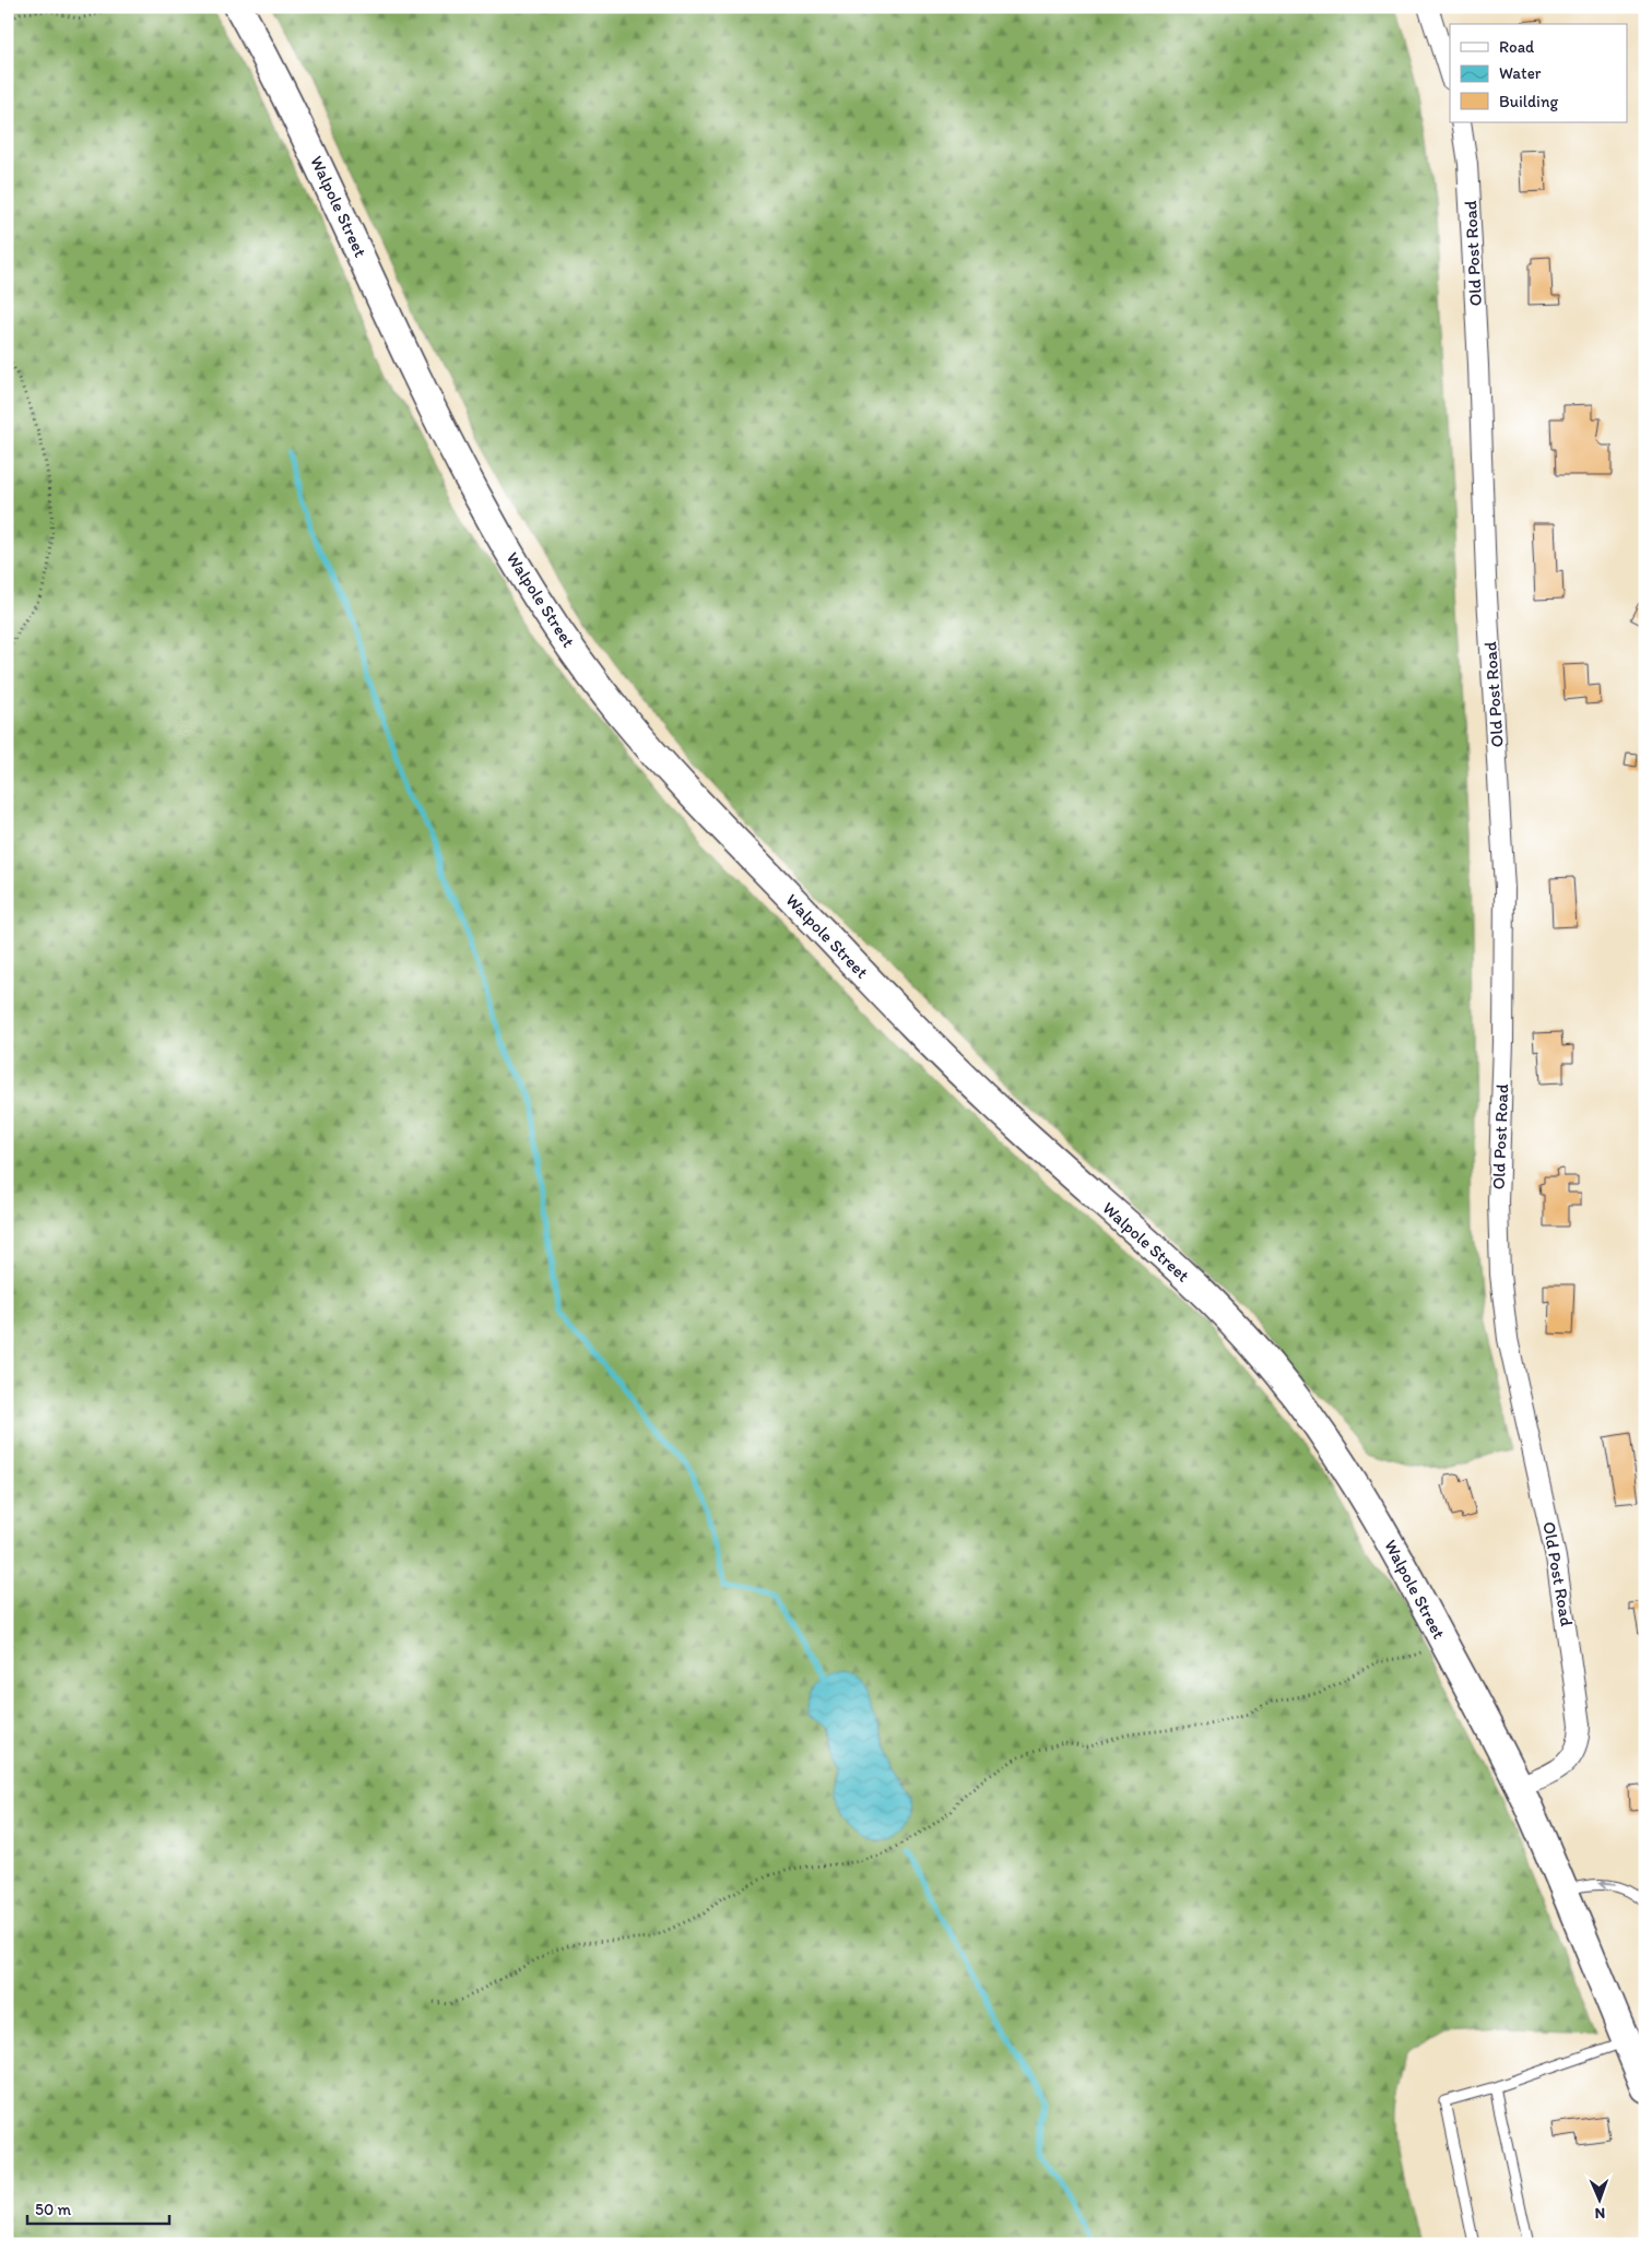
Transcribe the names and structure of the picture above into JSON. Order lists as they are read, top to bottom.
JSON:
{
  "streets": {
    "main road": ["Walpole Street"],
    "street": ["Old Post Road"]
  },
  "crossings": [
    ["Walpole Street", "Old Post Road"]
  ],
  "legend": ["Road", "Water", "Building"],
  "scale_bar": "50 m",
  "north": "bottom"
}
